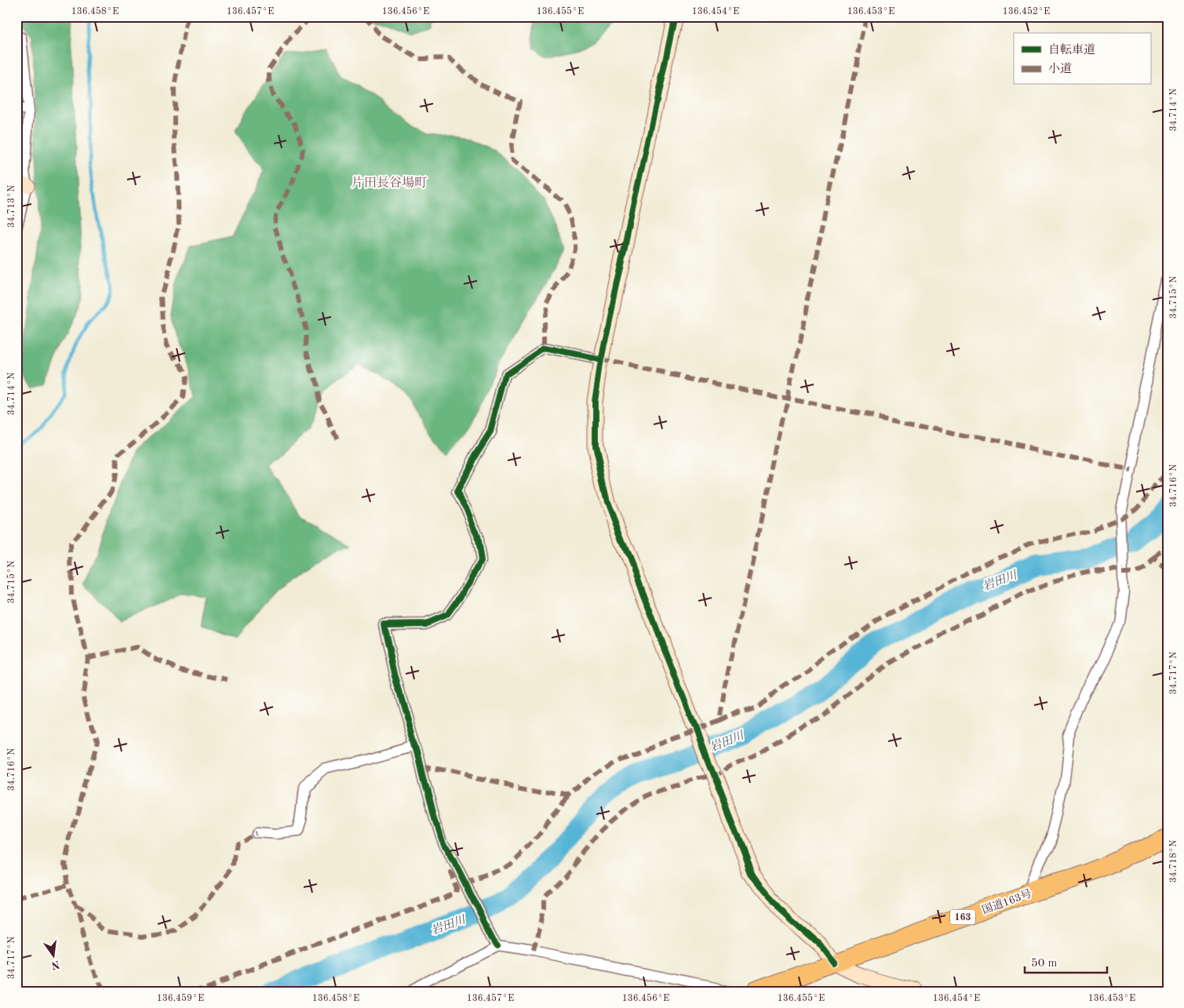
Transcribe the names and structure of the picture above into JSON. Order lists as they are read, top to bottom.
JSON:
{
  "streets": {
    "highway": ["国道163号", "163"]
  },
  "districts": ["片田長谷場町"],
  "water": ["岩田川"],
  "legend": ["自転車道", "小道"],
  "scale_bar": "50 m",
  "north": "bottom",
  "coordinates": [
    "136.458°E",
    "136.457°E",
    "136.456°E",
    "136.455°E",
    "136.454°E",
    "136.453°E",
    "136.452°E",
    "34.714°N",
    "34.713°N",
    "34.715°N",
    "34.716°N",
    "34.717°N",
    "34.718°N",
    "136.459°E"
  ]
}
